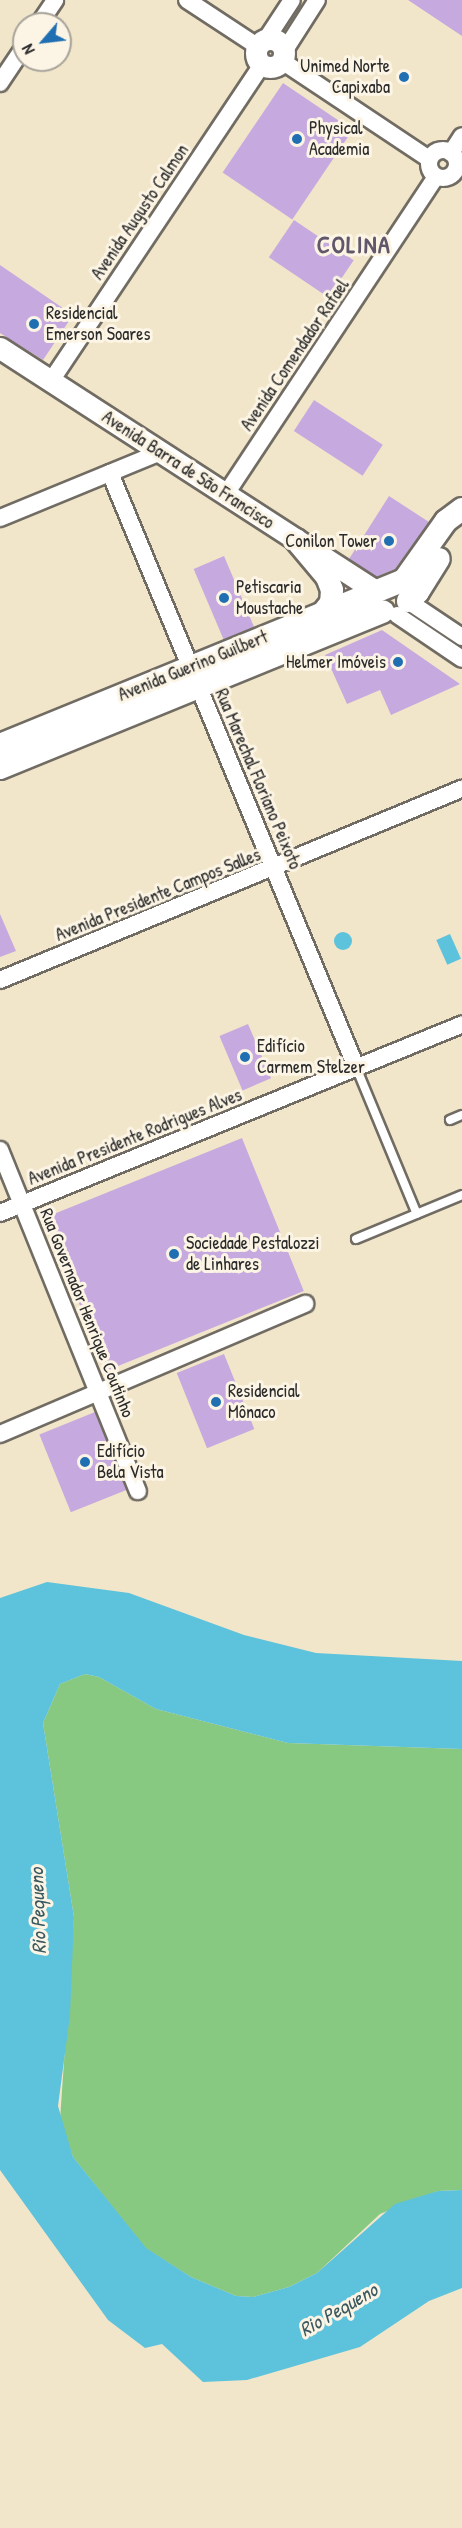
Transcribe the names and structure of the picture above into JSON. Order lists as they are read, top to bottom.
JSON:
{
  "streets": {
    "main road": ["Avenida Guerino Guilbert"],
    "street": [
      "Avenida Augusto Calmon",
      "Avenida Comendador Rafael",
      "Avenida Barra de São Francisco",
      "Rua Marechal Floriano Peixoto",
      "Avenida Presidente Campos Salles",
      "Avenida Presidente Rodrigues Alves",
      "Rua Governador Henrique Coutinho"
    ]
  },
  "crossings": [
    ["Avenida Augusto Calmon", "Avenida Barra de São Francisco"],
    ["Avenida Comendador Rafael", "Avenida Barra de São Francisco"],
    ["Avenida Barra de São Francisco", "Avenida Guerino Guilbert"],
    ["Avenida Guerino Guilbert", "Rua Marechal Floriano Peixoto"],
    ["Rua Marechal Floriano Peixoto", "Avenida Presidente Campos Salles"],
    ["Rua Marechal Floriano Peixoto", "Avenida Presidente Rodrigues Alves"],
    ["Avenida Presidente Rodrigues Alves", "Rua Governador Henrique Coutinho"]
  ],
  "districts": ["COLINA"],
  "water": ["Rio Pequeno"],
  "places": [
    "Unimed Norte Capixaba",
    "Physical Academia",
    "Residencial Emerson Soares",
    "Conilon Tower",
    "Petiscaria Moustache",
    "Helmer Imóveis",
    "Edifício Carmem Stelzer",
    "Sociedade Pestalozzi de Linhares",
    "Residencial Mônaco",
    "Edifício Bela Vista"
  ],
  "north": "bottom left"
}
